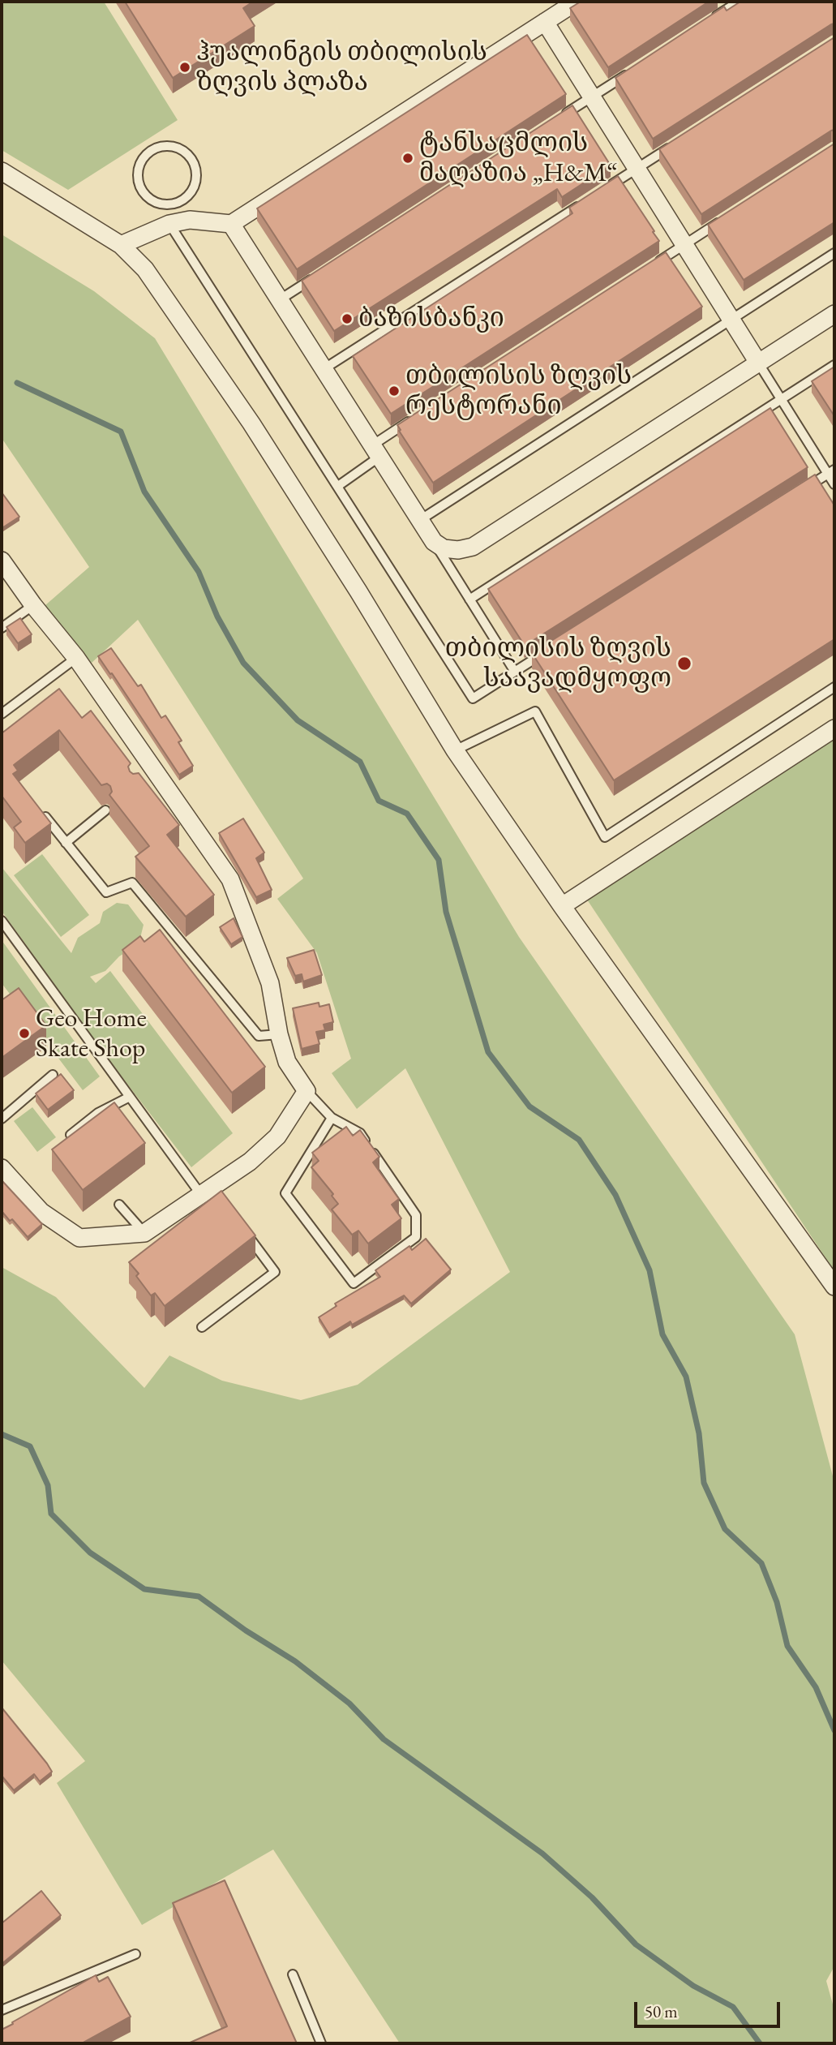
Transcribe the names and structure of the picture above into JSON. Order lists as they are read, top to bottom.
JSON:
{
  "places": [
    "ჰუალინგის თბილისის ზღვის პლაზა",
    "ტანსაცმლის მაღაზია „H&M“",
    "ბაზისბანკი",
    "თბილისის ზღვის რესტორანი",
    "თბილისის ზღვის საავადმყოფო",
    "Geo Home Skate Shop"
  ],
  "scale_bar": "50 m"
}
